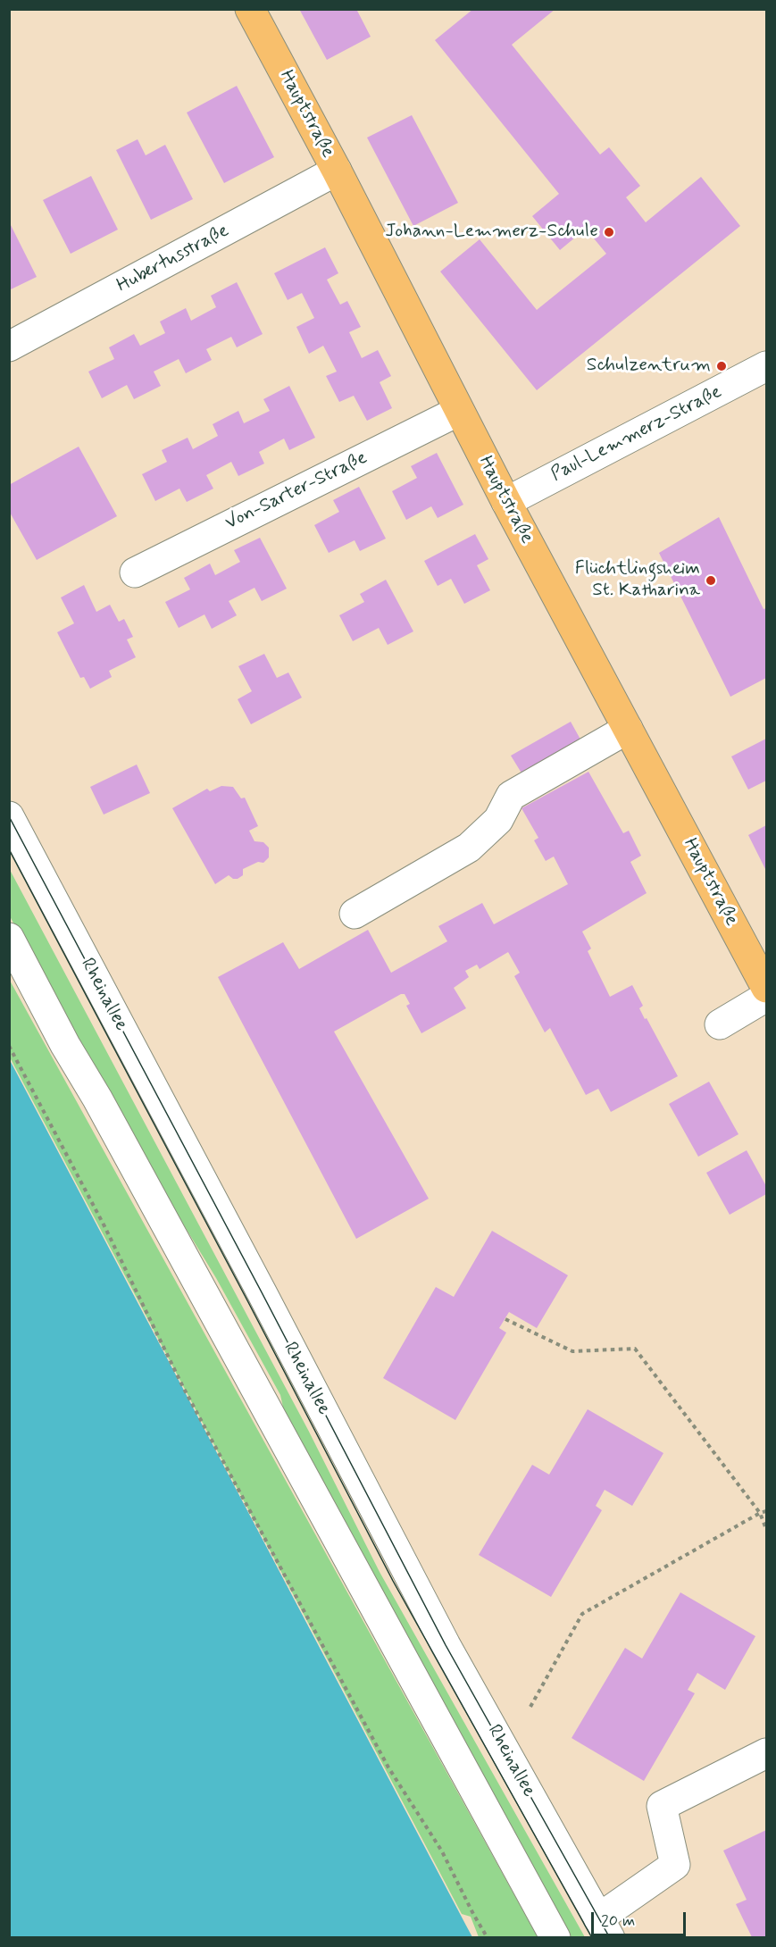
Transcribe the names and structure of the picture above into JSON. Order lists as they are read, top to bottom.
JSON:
{
  "streets": {
    "main road": ["Hauptstraße"],
    "street": [
      "Hubertusstraße",
      "Paul-Lemmerz-Straße",
      "Von-Sarter-Straße",
      "Rheinallee"
    ]
  },
  "crossings": [
    ["Hauptstraße", "Hubertusstraße"],
    ["Hauptstraße", "Paul-Lemmerz-Straße"],
    ["Hauptstraße", "Von-Sarter-Straße"]
  ],
  "places": ["Johann-Lemmerz-Schule", "Schulzentrum", "Flüchtlingsheim St. Katharina"],
  "scale_bar": "20 m"
}
